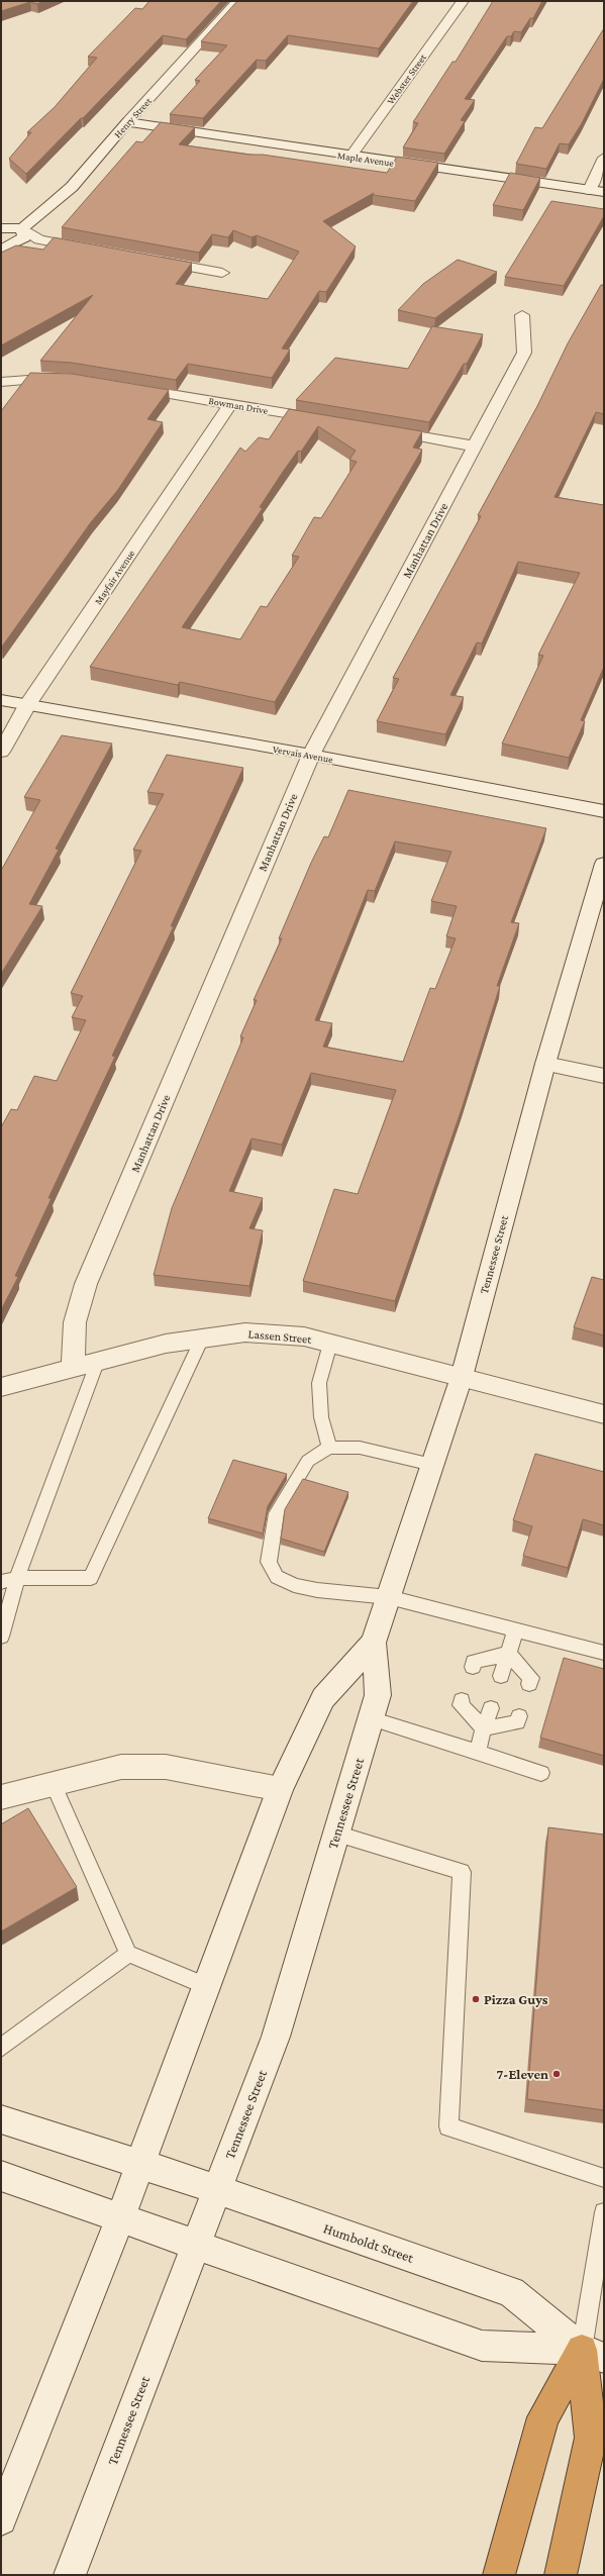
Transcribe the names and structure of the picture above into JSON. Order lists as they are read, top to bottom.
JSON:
{
  "streets": {
    "street": [
      "Webster Street",
      "Henry Street",
      "Maple Avenue",
      "Bowman Drive",
      "Manhattan Drive",
      "Mayfair Avenue",
      "Vervais Avenue",
      "Tennessee Street",
      "Lassen Street",
      "Humboldt Street"
    ]
  },
  "crossings": [
    ["Webster Street", "Maple Avenue"],
    ["Henry Street", "Maple Avenue"],
    ["Bowman Drive", "Mayfair Avenue"],
    ["Manhattan Drive", "Vervais Avenue"],
    ["Manhattan Drive", "Lassen Street"],
    ["Mayfair Avenue", "Vervais Avenue"],
    ["Tennessee Street", "Lassen Street"],
    ["Tennessee Street", "Humboldt Street"]
  ],
  "places": ["Pizza Guys", "7-Eleven"]
}
